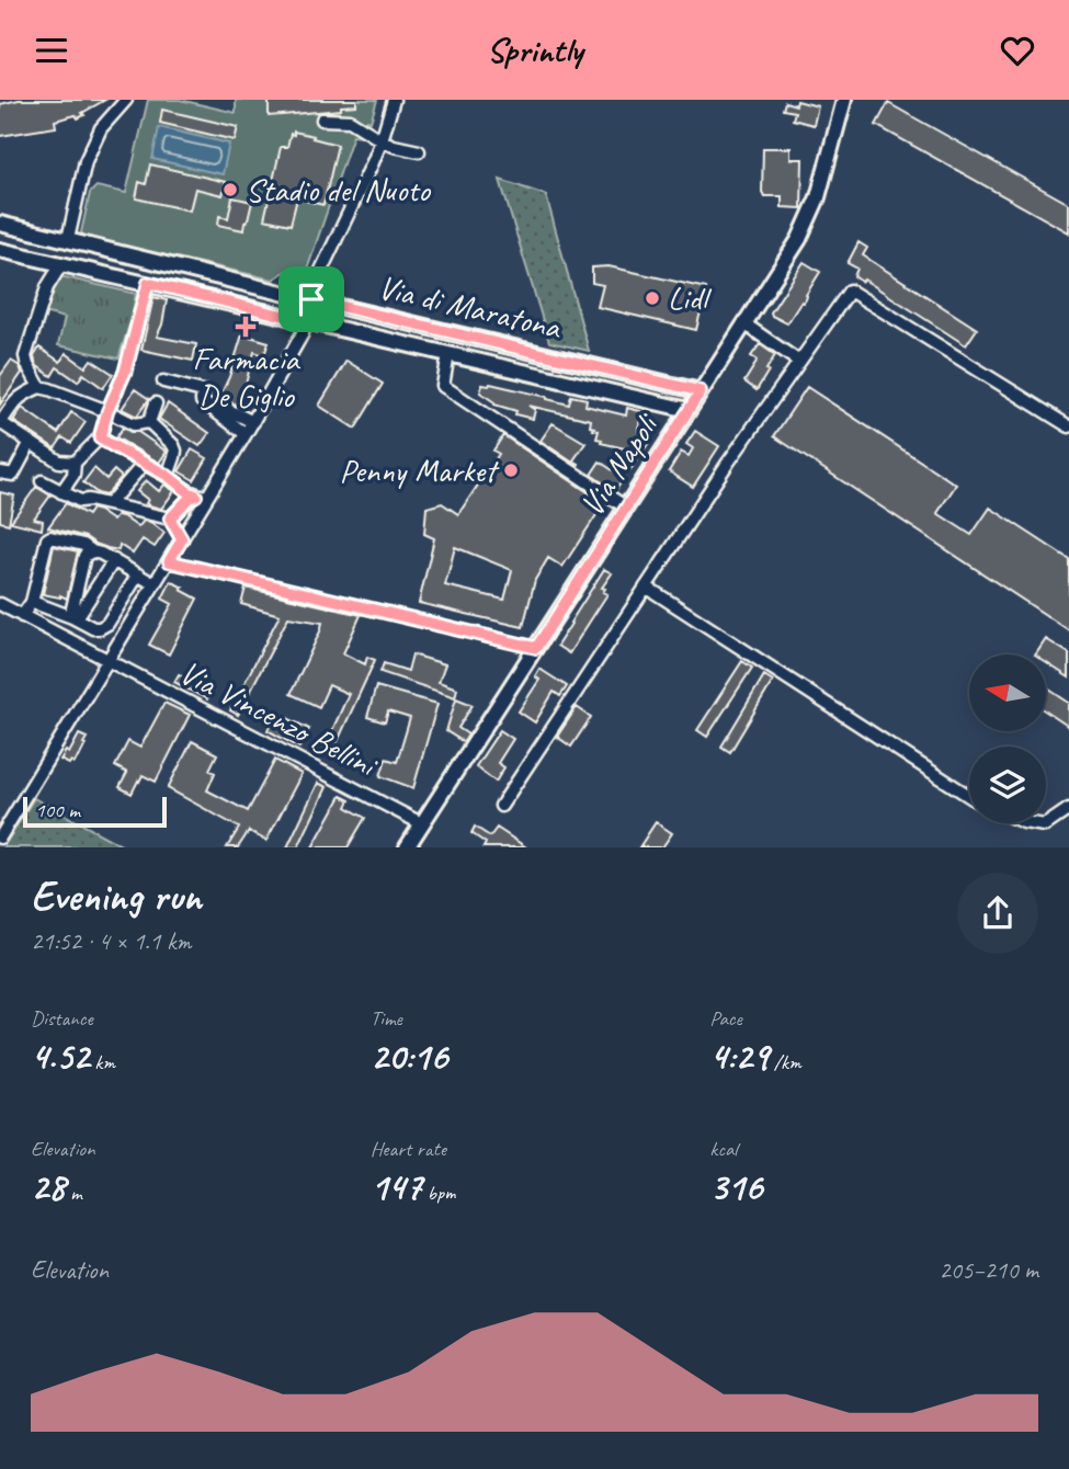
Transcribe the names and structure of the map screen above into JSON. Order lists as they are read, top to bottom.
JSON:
{
  "streets": {
    "main road": ["Via di Maratona", "Via Napoli"],
    "street": ["Via Vincenzo Bellini"]
  },
  "crossings": [
    ["Via di Maratona", "Via Napoli"],
    ["Via Napoli", "Via Vincenzo Bellini"]
  ],
  "places": {
    "other": ["Stadio del Nuoto", "Lidl", "Penny Market"],
    "health": ["Farmacia De Giglio"]
  },
  "scale_bar": "100 m",
  "north": "left",
  "page": {
    "header": "Sprintly",
    "scale": "100 m",
    "heading": ["Evening run", "21:52 · 4 × 1.1 km"],
    "stats": [
      ["Distance", "4.52 km"],
      ["Time", "20:16"],
      ["Pace", "4:29 /km"],
      ["Elevation", "28 m"],
      ["Heart rate", "147 bpm"],
      ["kcal", "316"]
    ],
    "chart": ["Elevation", "205–210 m"]
  }
}
